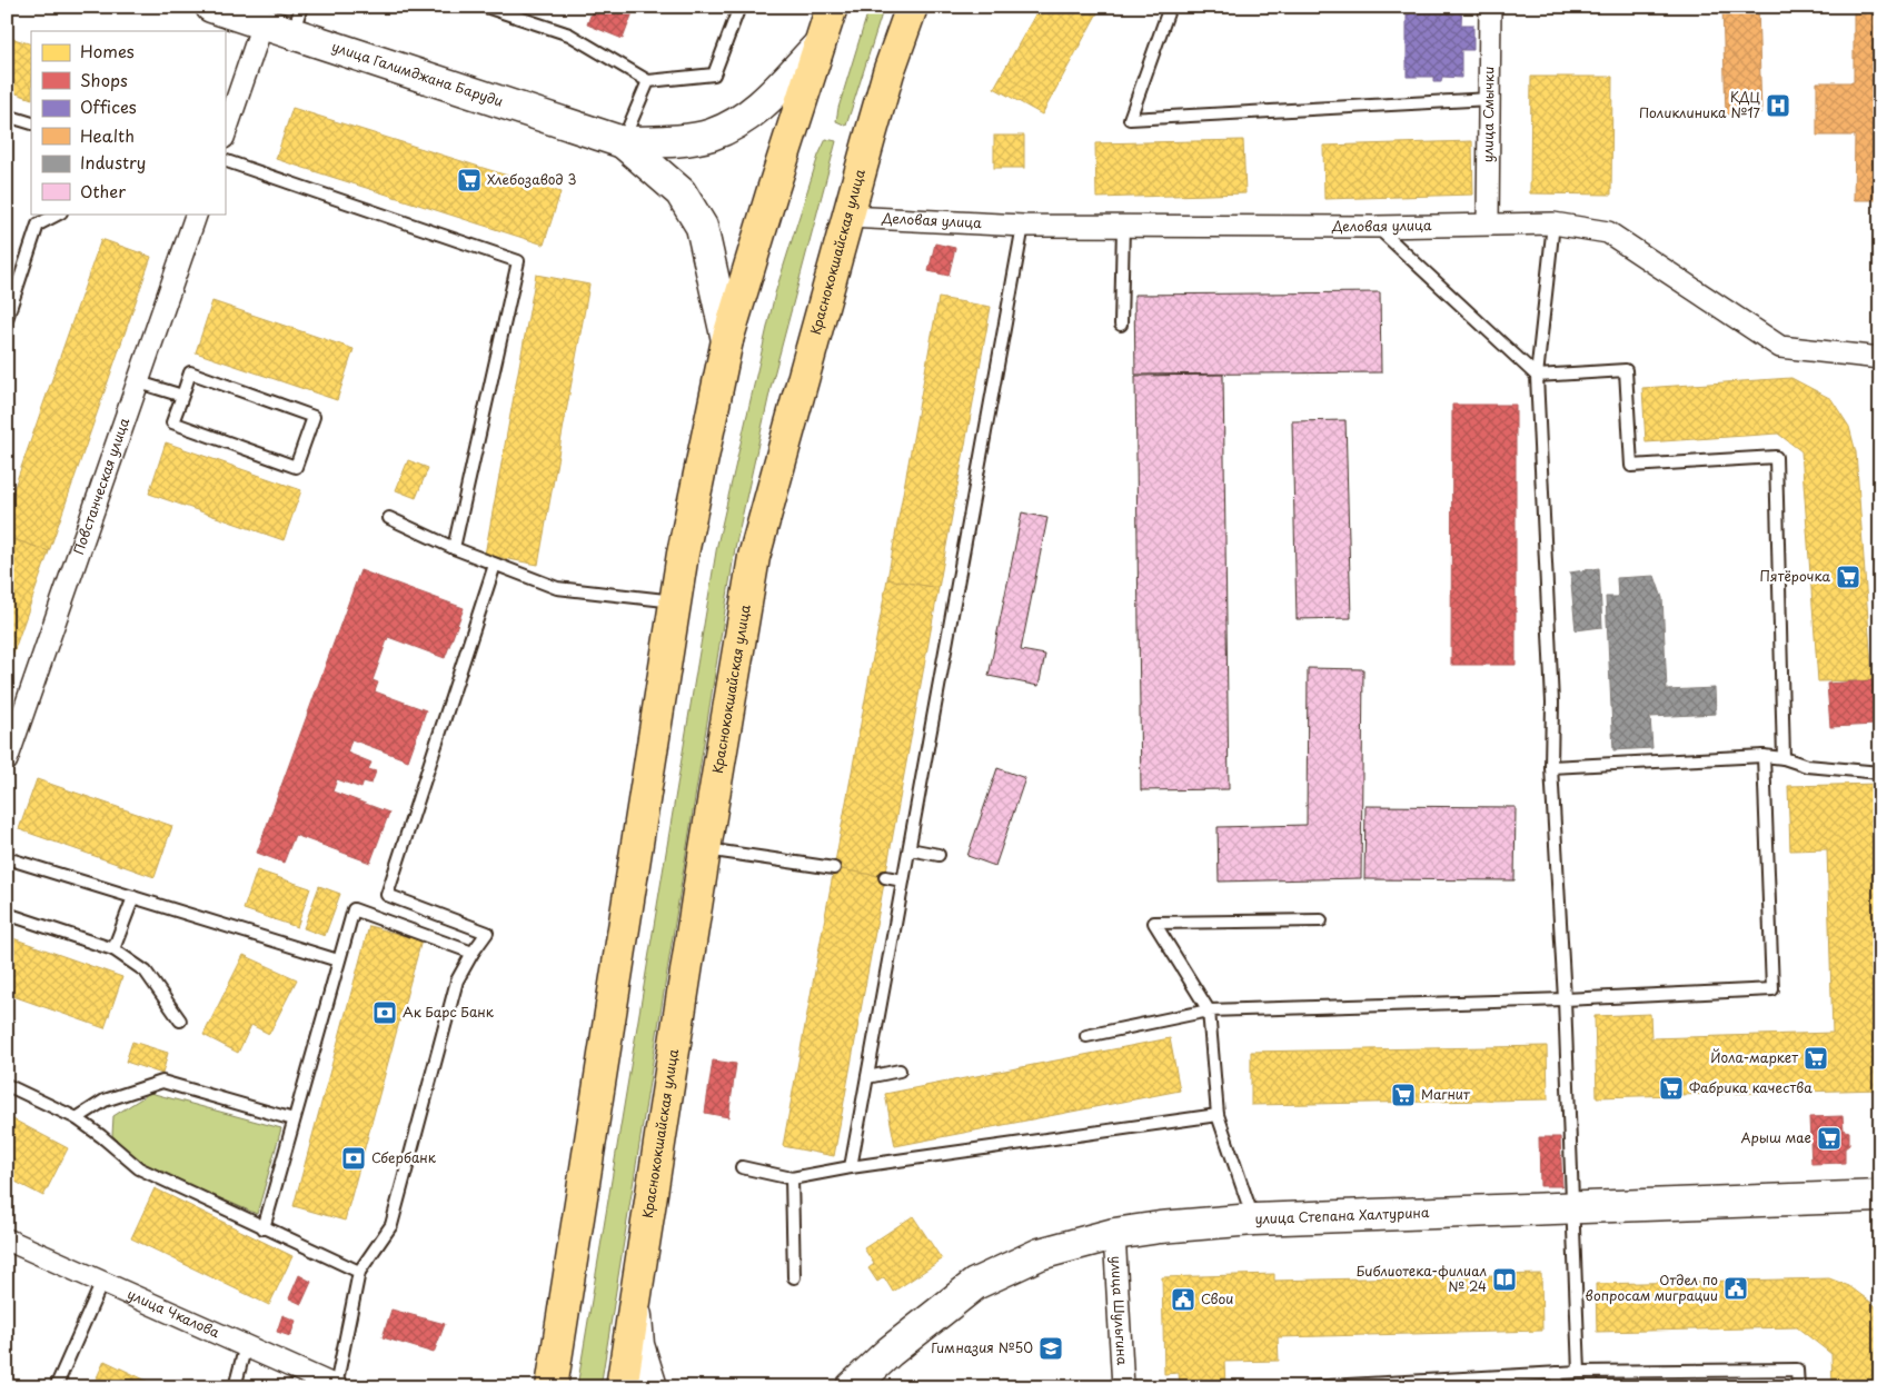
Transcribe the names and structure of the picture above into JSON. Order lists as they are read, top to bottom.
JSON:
{
  "streets": {
    "main road": ["Краснококшайская улица"],
    "street": [
      "улица Галимджана Баруди",
      "улица Смычки",
      "Деловая улица",
      "Повстанческая улица",
      "улица Степана Халтурина",
      "улица Шульгина",
      "улица Чкалова"
    ]
  },
  "crossings": [
    ["улица Смычки", "Деловая улица"],
    ["Деловая улица", "Краснококшайская улица"],
    ["улица Степана Халтурина", "улица Шульгина"]
  ],
  "places": {
    "hospital": ["КДЦ Поликлиника №17"],
    "supermarket": [
      "Хлебозавод 3",
      "Пятёрочка",
      "Йола-маркет",
      "Фабрика качества",
      "Магнит",
      "Арыш мае"
    ],
    "bank": ["Ак Барс Банк", "Сбербанк"],
    "library": ["Библиотека-филиал № 24"],
    "public building": ["Отдел по вопросам миграции", "Свои"],
    "school or university": ["Гимназия №50"]
  },
  "legend": [
    "Homes",
    "Shops",
    "Offices",
    "Health",
    "Industry",
    "Other"
  ]
}
